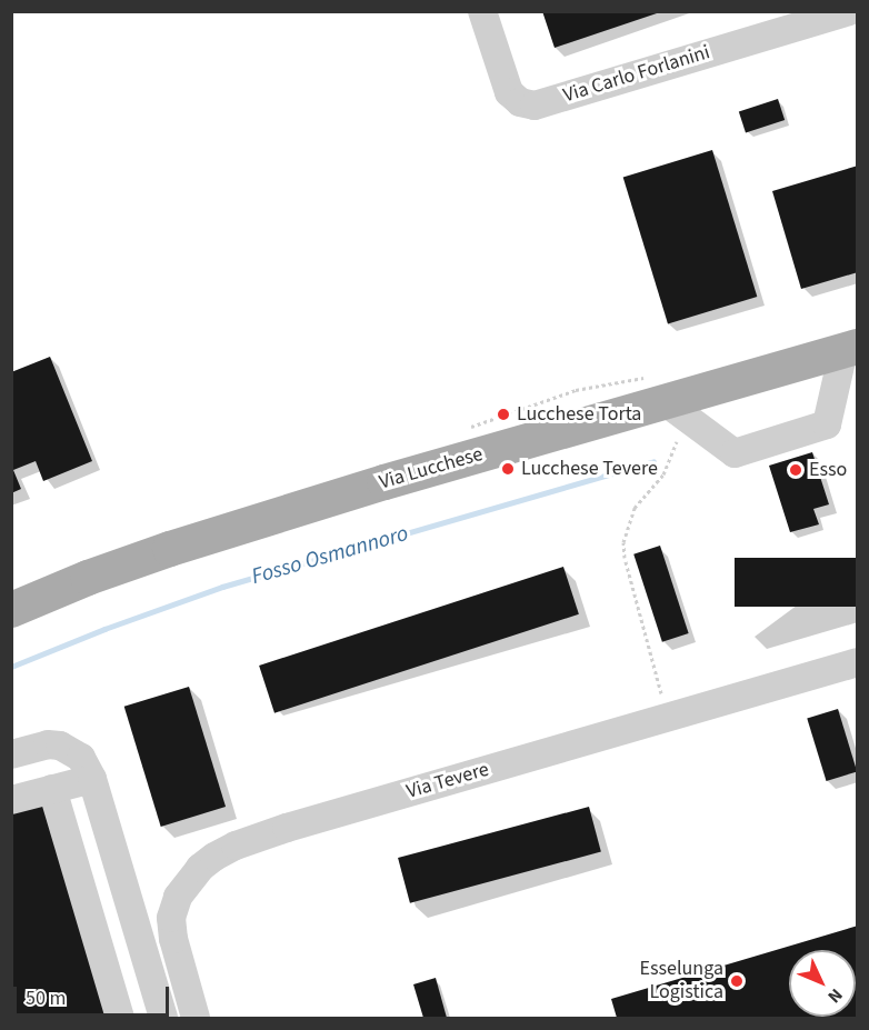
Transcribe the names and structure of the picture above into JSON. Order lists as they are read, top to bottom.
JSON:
{
  "streets": {
    "main road": ["Via Lucchese"],
    "street": ["Via Carlo Forlanini", "Via Tevere"]
  },
  "water": ["Fosso Osmannoro"],
  "places": [
    "Lucchese Torta",
    "Lucchese Tevere",
    "Esso",
    "Esselunga Logistica"
  ],
  "scale_bar": "50 m",
  "north": "bottom right"
}
